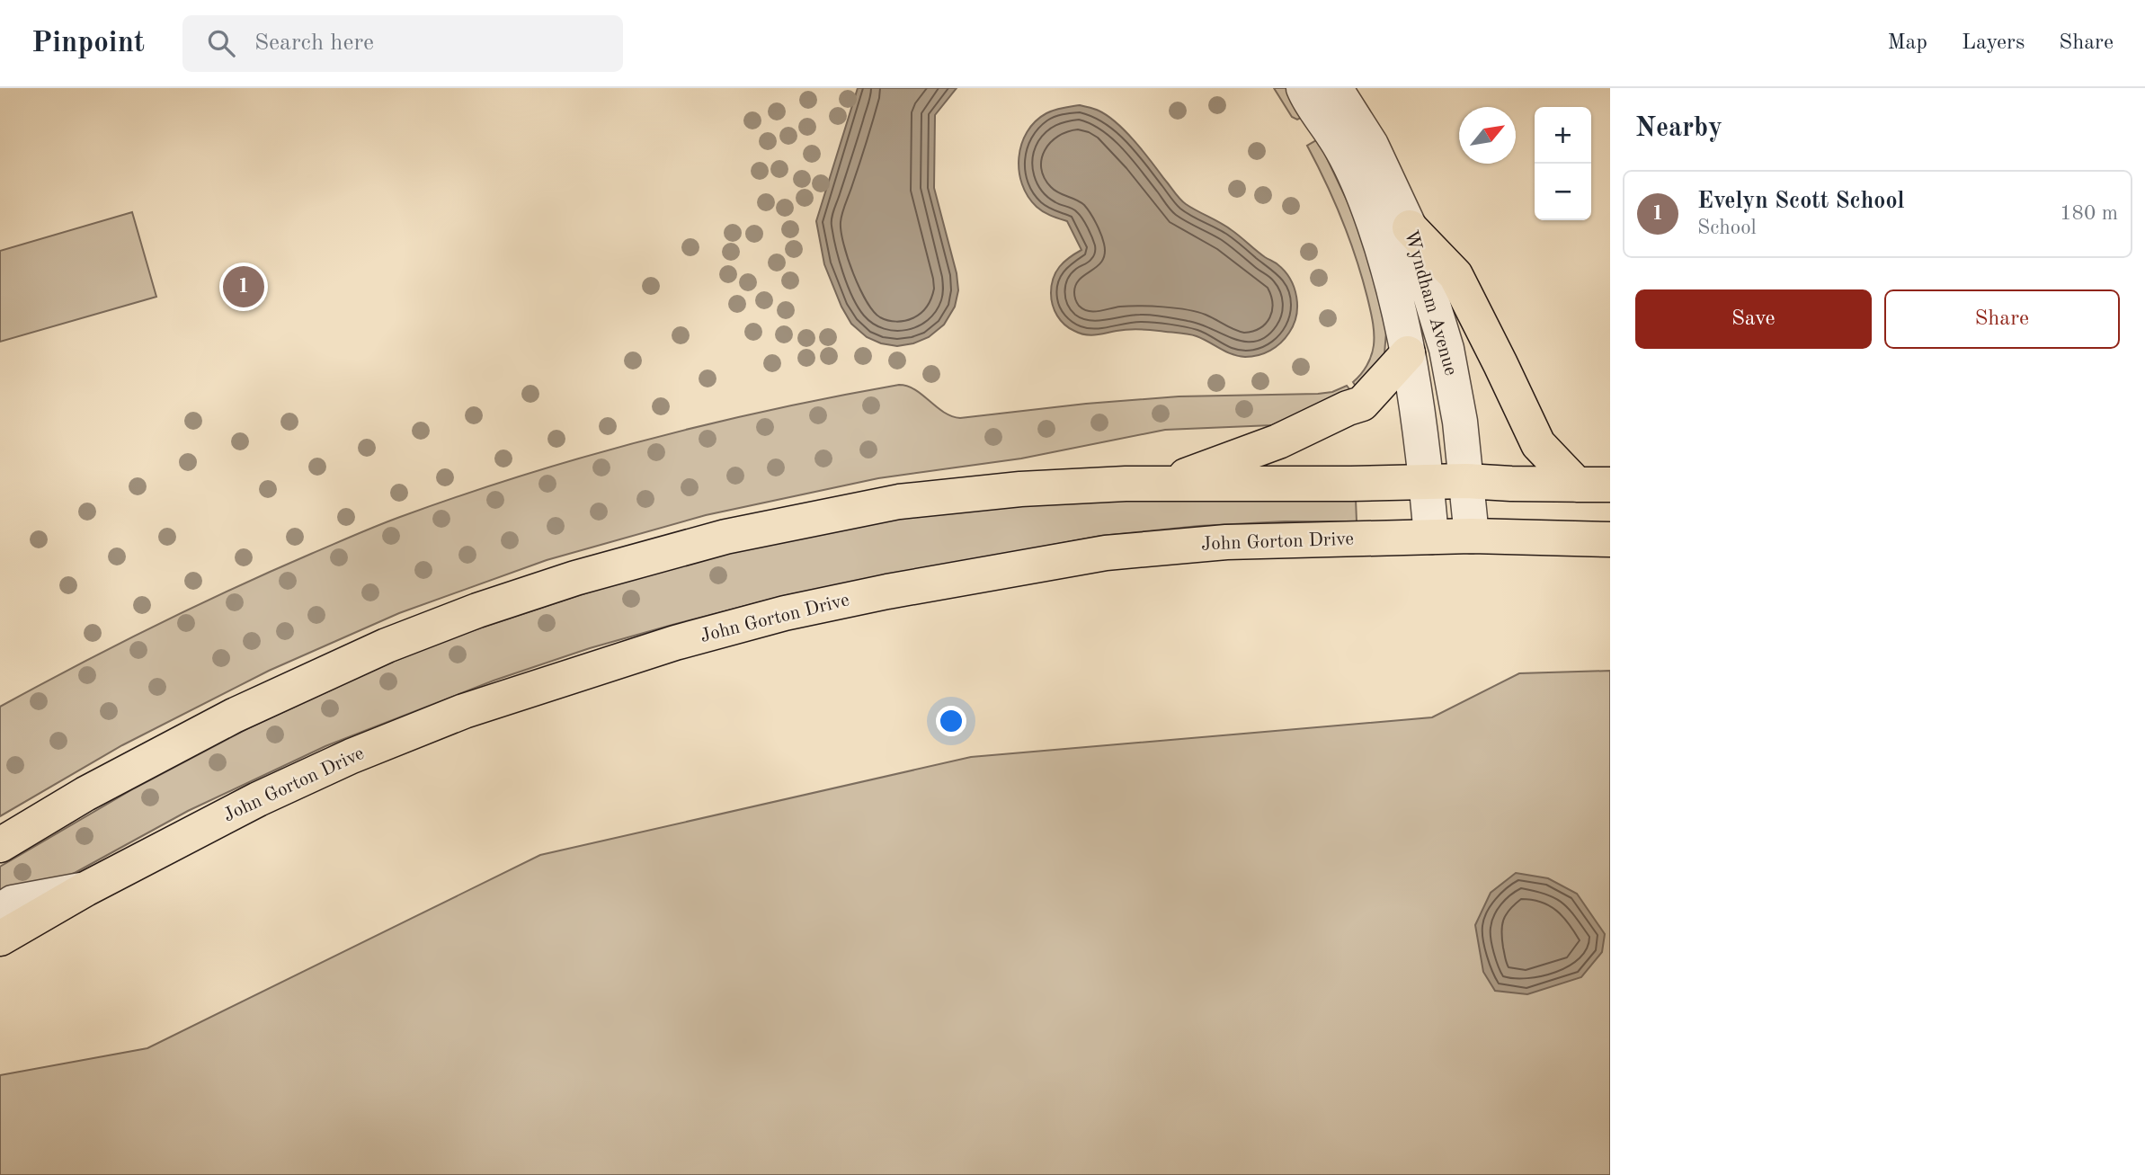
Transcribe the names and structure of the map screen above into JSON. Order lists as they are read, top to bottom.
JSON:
{
  "streets": {
    "main road": ["John Gorton Drive"],
    "street": ["Wyndham Avenue"]
  },
  "crossings": [
    ["Wyndham Avenue", "John Gorton Drive"]
  ],
  "north": "top right",
  "page": {
    "header": "Pinpoint",
    "search": "Search here",
    "nav": ["Map", "Layers", "Share"],
    "heading": "Nearby",
    "map_buttons": ["+", "−"],
    "list": [
      {
        "mark": "1",
        "name": "Evelyn Scott School",
        "note": "School",
        "value": "180 m"
      }
    ],
    "pins": "1",
    "buttons": ["Save", "Share"]
  }
}
